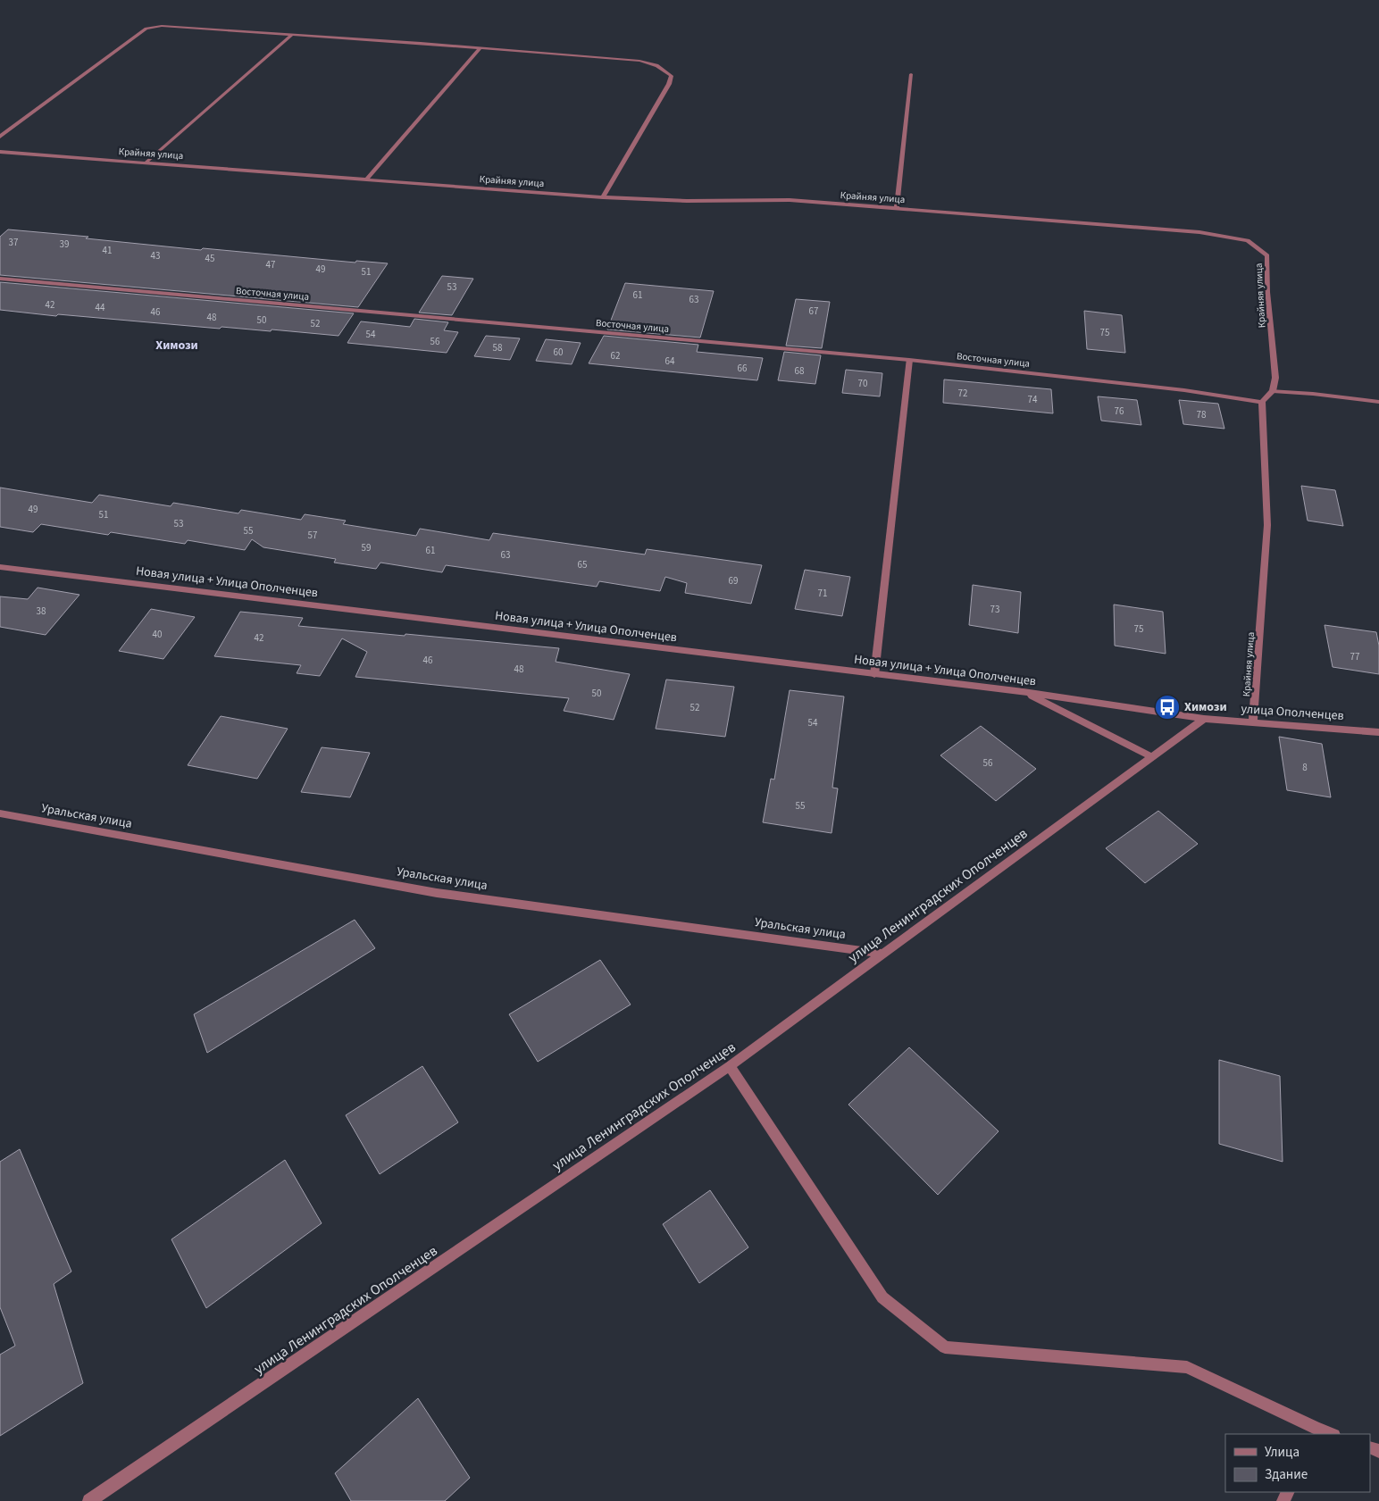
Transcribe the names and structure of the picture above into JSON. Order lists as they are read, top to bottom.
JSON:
{
  "streets": {
    "street": [
      "Крайняя улица",
      "Восточная улица",
      "Новая улица + Улица Ополченцев",
      "улица Ополченцев",
      "Уральская улица",
      "улица Ленинградских Ополченцев"
    ]
  },
  "crossings": [
    ["Крайняя улица", "Восточная улица"],
    ["Крайняя улица", "улица Ополченцев"],
    ["Новая улица + Улица Ополченцев", "улица Ополченцев"],
    ["Новая улица + Улица Ополченцев", "улица Ленинградских Ополченцев"],
    ["улица Ополченцев", "улица Ленинградских Ополченцев"],
    ["Уральская улица", "улица Ленинградских Ополченцев"]
  ],
  "districts": ["Химози"],
  "places": {
    "bus stop": ["Химози"]
  },
  "house_numbers": [
    "37",
    "39",
    "41",
    "43",
    "45",
    "47",
    "49",
    "51",
    "53",
    "61",
    "63",
    "42",
    "44",
    "67",
    "46",
    "48",
    "50",
    "52",
    "75",
    "54",
    "56",
    "58",
    "60",
    "62",
    "64",
    "66",
    "68",
    "70",
    "72",
    "74",
    "76",
    "78",
    "49",
    "51",
    "53",
    "55",
    "57",
    "59",
    "61",
    "63",
    "65",
    "69",
    "71",
    "73",
    "38",
    "75",
    "40",
    "42",
    "77",
    "46",
    "48",
    "50",
    "52",
    "54",
    "56",
    "8",
    "55"
  ],
  "legend": ["Улица", "Здание"]
}
